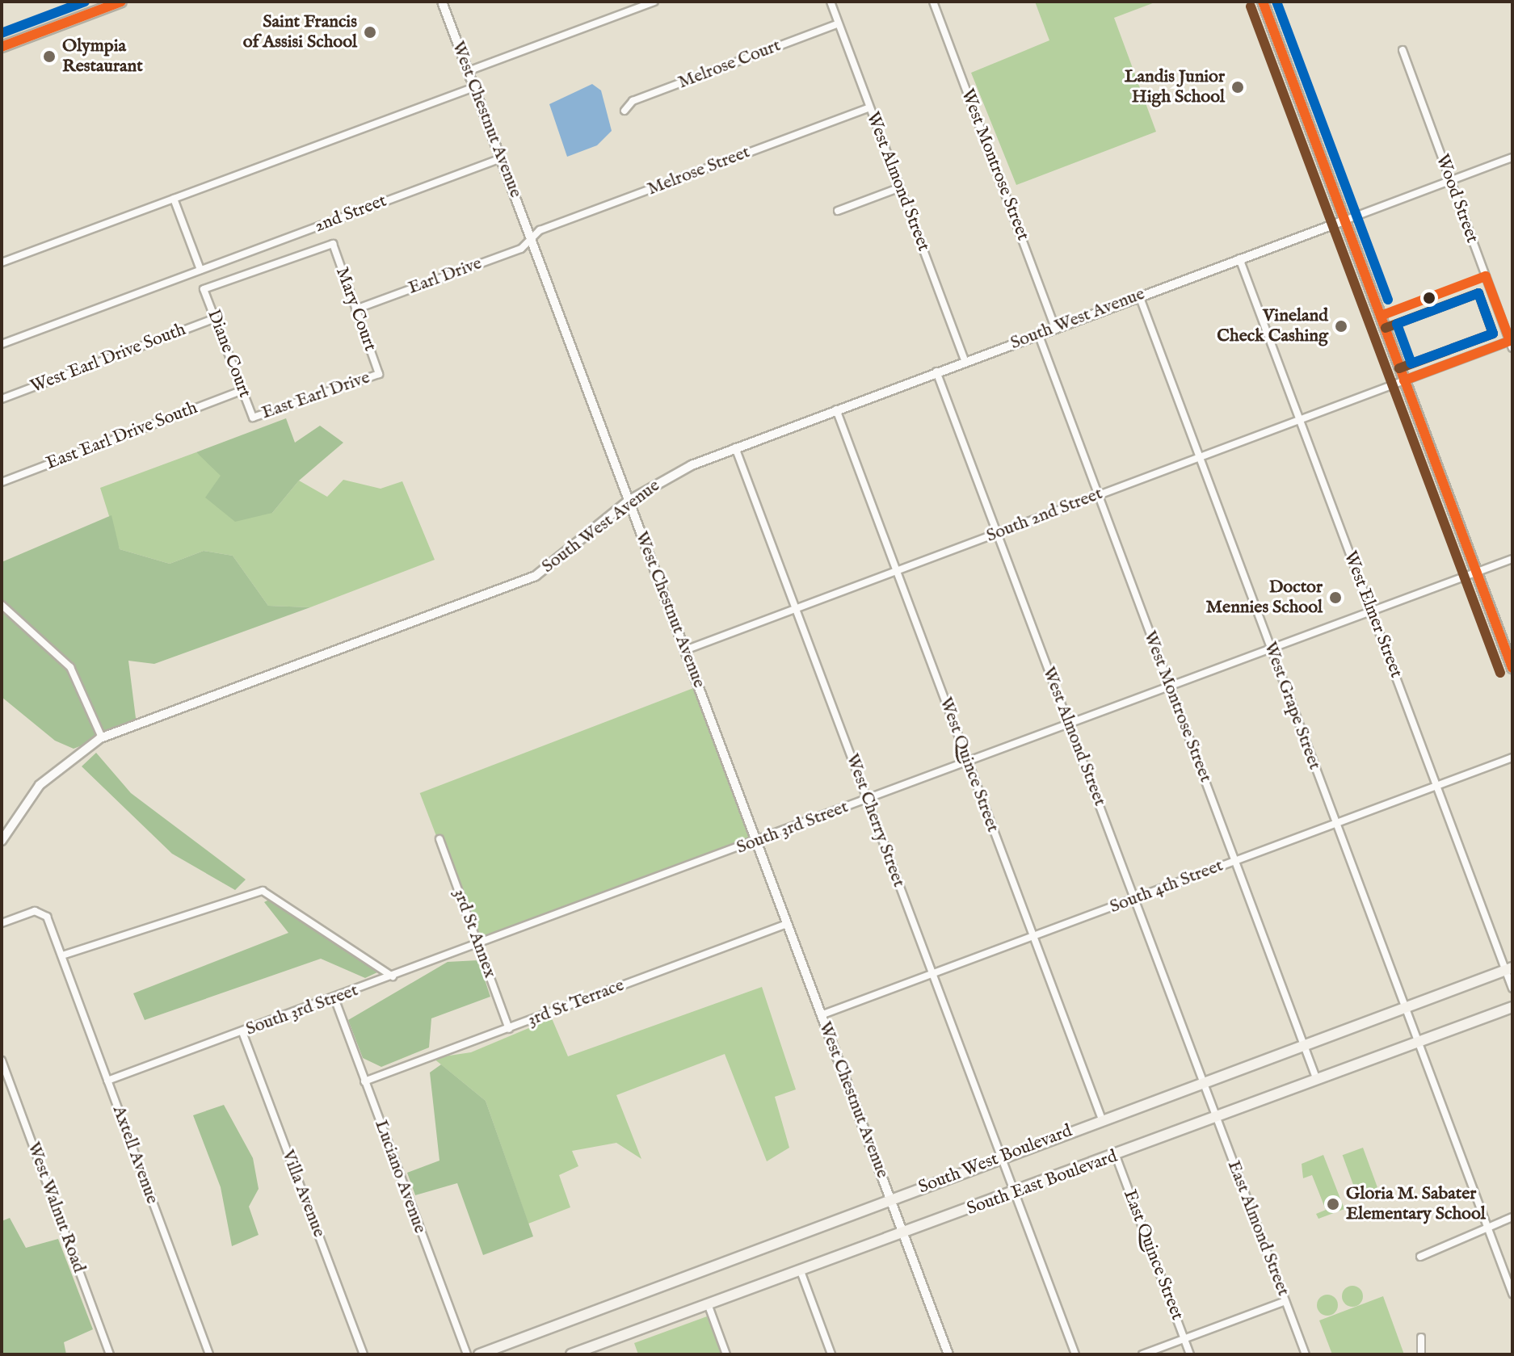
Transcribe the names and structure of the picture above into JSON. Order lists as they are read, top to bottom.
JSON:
{
  "streets": {
    "main road": ["South West Boulevard", "South East Boulevard"],
    "street": [
      "Melrose Court",
      "West Chestnut Avenue",
      "West Montrose Street",
      "Melrose Street",
      "West Almond Street",
      "Wood Street",
      "2nd Street",
      "Earl Drive",
      "Mary Court",
      "South West Avenue",
      "Diane Court",
      "West Earl Drive South",
      "East Earl Drive",
      "East Earl Drive South",
      "South 2nd Street",
      "West Elmer Street",
      "West Grape Street",
      "West Quince Street",
      "West Cherry Street",
      "South 3rd Street",
      "South 4th Street",
      "3rd St Annex",
      "3rd St Terrace",
      "Axtell Avenue",
      "Luciano Avenue",
      "Villa Avenue",
      "West Walnut Road",
      "East Almond Street",
      "East Quince Street"
    ]
  },
  "crossings": [
    ["Melrose Court", "West Almond Street"],
    ["West Chestnut Avenue", "Melrose Street"],
    ["West Chestnut Avenue", "2nd Street"],
    ["West Chestnut Avenue", "Earl Drive"],
    ["West Chestnut Avenue", "South West Avenue"],
    ["West Chestnut Avenue", "South 2nd Street"],
    ["West Chestnut Avenue", "South 3rd Street"],
    ["West Chestnut Avenue", "South 4th Street"],
    ["West Chestnut Avenue", "3rd St Terrace"],
    ["West Chestnut Avenue", "South West Boulevard"],
    ["West Chestnut Avenue", "South East Boulevard"],
    ["West Montrose Street", "South West Avenue"],
    ["West Montrose Street", "South 2nd Street"],
    ["West Montrose Street", "South 3rd Street"],
    ["West Montrose Street", "South 4th Street"],
    ["West Montrose Street", "South West Boulevard"],
    ["West Montrose Street", "South East Boulevard"],
    ["Melrose Street", "West Almond Street"],
    ["Melrose Street", "Earl Drive"],
    ["West Almond Street", "South West Avenue"],
    ["West Almond Street", "South 2nd Street"],
    ["West Almond Street", "South 3rd Street"],
    ["West Almond Street", "South 4th Street"],
    ["West Almond Street", "South West Boulevard"],
    ["West Almond Street", "East Almond Street"],
    ["Wood Street", "South 2nd Street"],
    ["Earl Drive", "Mary Court"],
    ["Mary Court", "Diane Court"],
    ["Mary Court", "East Earl Drive"],
    ["South West Avenue", "West Elmer Street"],
    ["South West Avenue", "West Grape Street"],
    ["South West Avenue", "West Quince Street"],
    ["South West Avenue", "West Cherry Street"],
    ["Diane Court", "West Earl Drive South"],
    ["Diane Court", "East Earl Drive"],
    ["Diane Court", "East Earl Drive South"],
    ["South 2nd Street", "West Elmer Street"],
    ["South 2nd Street", "West Grape Street"],
    ["South 2nd Street", "West Quince Street"],
    ["South 2nd Street", "West Cherry Street"],
    ["West Elmer Street", "South 3rd Street"],
    ["West Elmer Street", "South 4th Street"],
    ["West Elmer Street", "South West Boulevard"],
    ["West Grape Street", "South 3rd Street"],
    ["West Grape Street", "South 4th Street"],
    ["West Grape Street", "South West Boulevard"],
    ["West Grape Street", "South East Boulevard"],
    ["West Quince Street", "South 3rd Street"],
    ["West Quince Street", "South 4th Street"],
    ["West Quince Street", "South West Boulevard"],
    ["West Cherry Street", "South 3rd Street"],
    ["West Cherry Street", "South 4th Street"],
    ["West Cherry Street", "South West Boulevard"],
    ["West Cherry Street", "South East Boulevard"],
    ["South 3rd Street", "3rd St Annex"],
    ["South 3rd Street", "Axtell Avenue"],
    ["South 3rd Street", "Luciano Avenue"],
    ["South 3rd Street", "Villa Avenue"],
    ["3rd St Annex", "3rd St Terrace"],
    ["3rd St Terrace", "Luciano Avenue"],
    ["South East Boulevard", "East Almond Street"],
    ["South East Boulevard", "East Quince Street"]
  ],
  "places": [
    "Saint Francis of Assisi School",
    "Olympia Restaurant",
    "Landis Junior High School",
    "Vineland Check Cashing",
    "Doctor Mennies School",
    "Gloria M. Sabater Elementary School"
  ]
}
